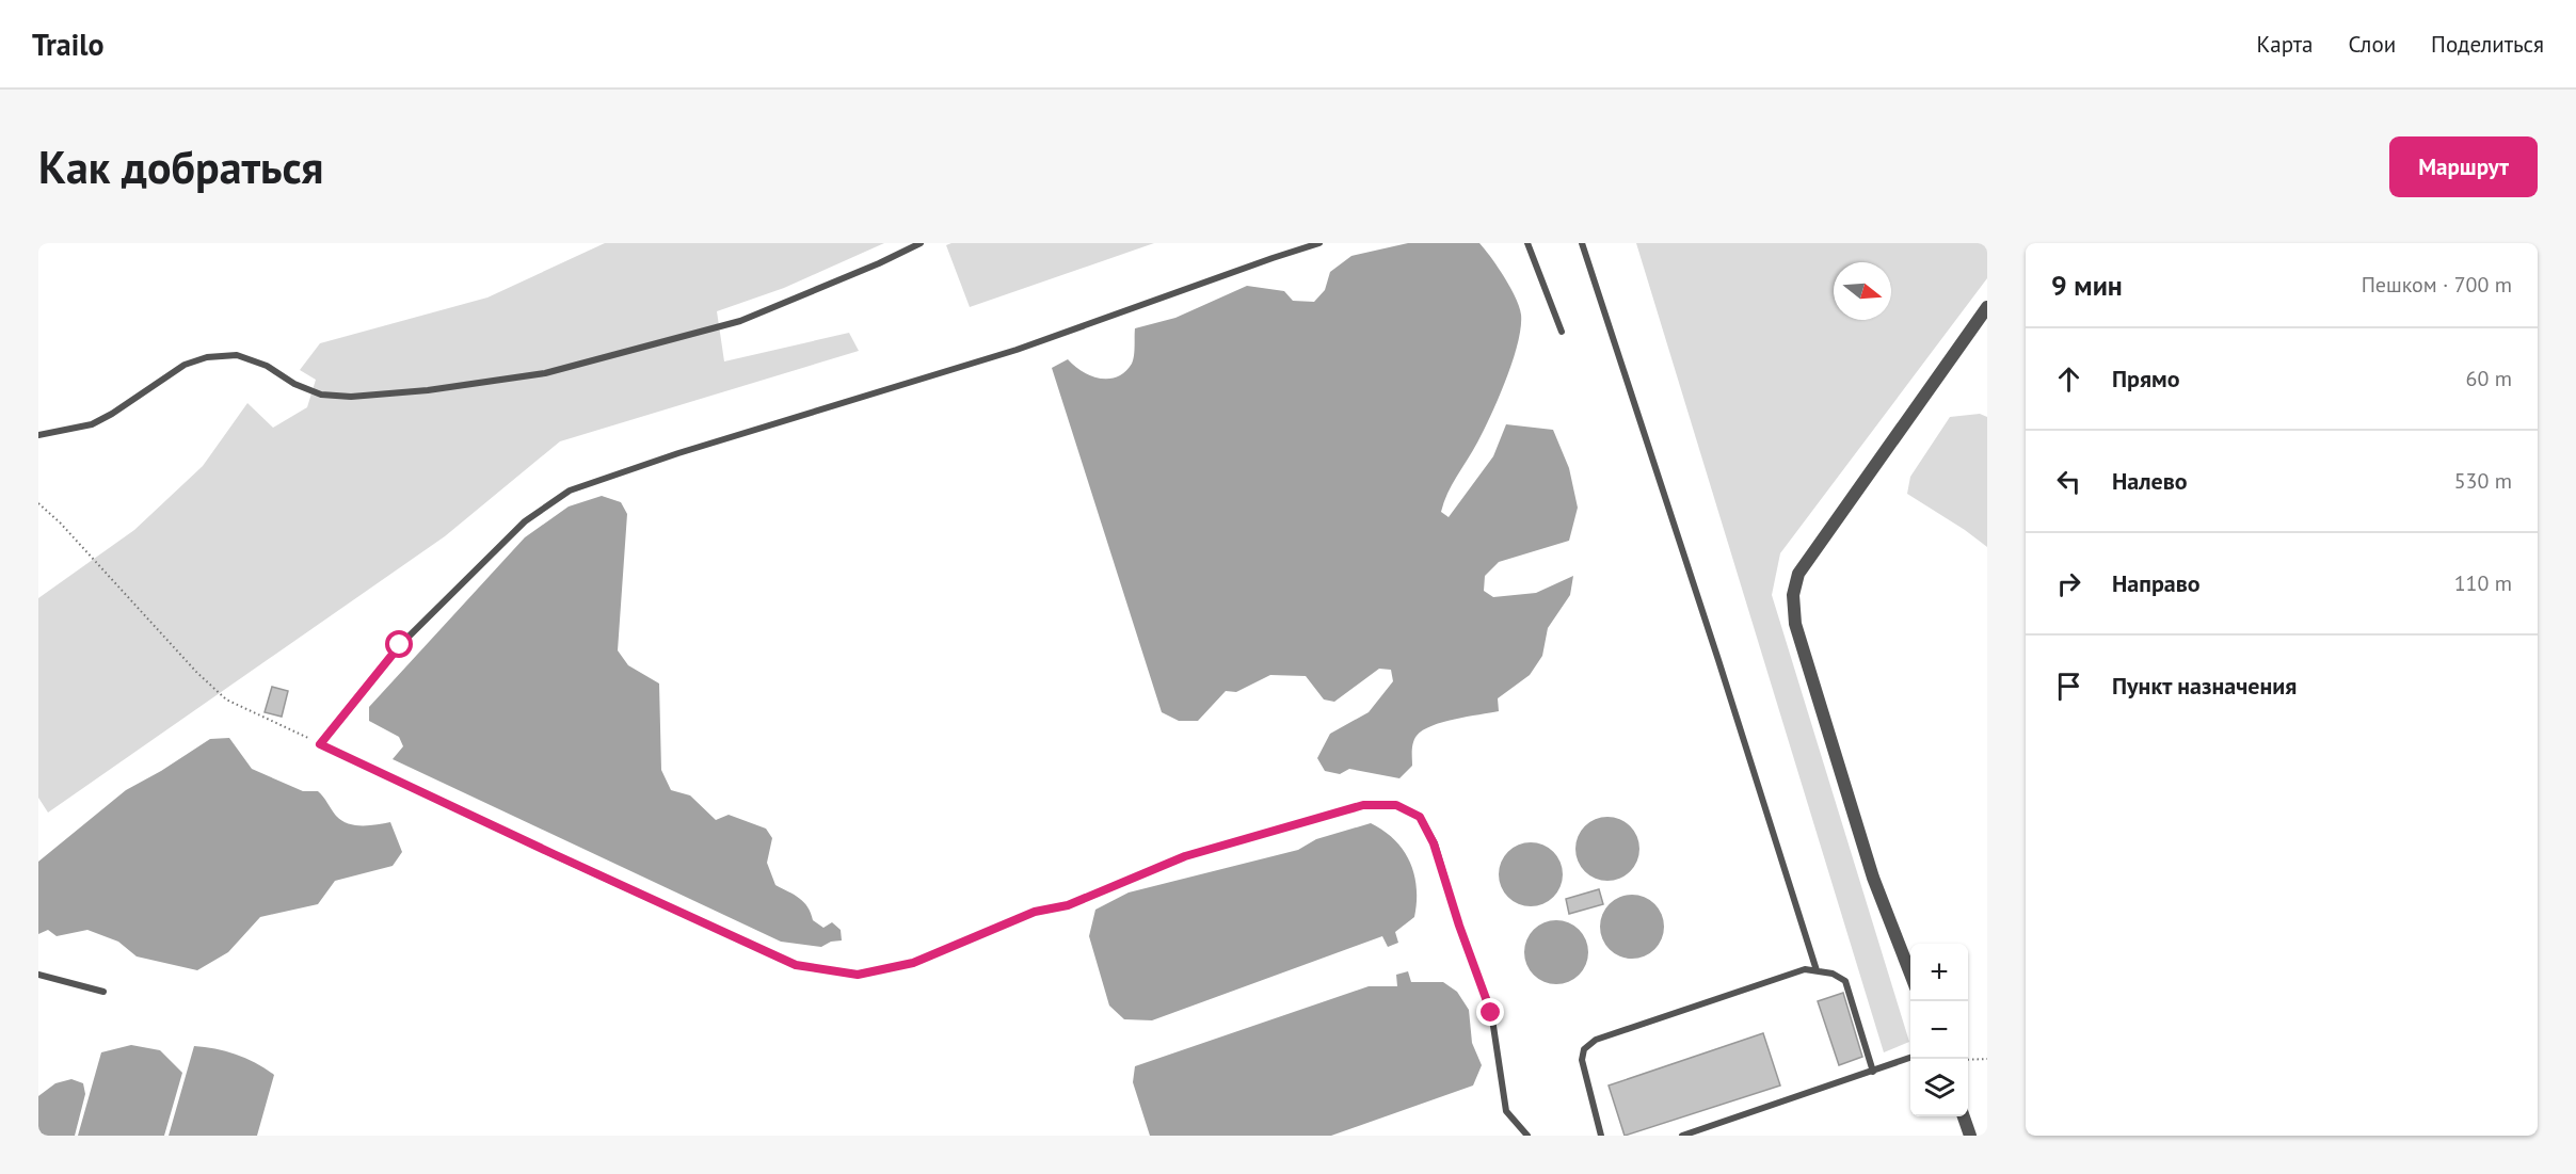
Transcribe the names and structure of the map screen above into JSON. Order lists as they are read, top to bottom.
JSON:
{
  "north": "right",
  "page": {
    "header": "Trailo",
    "nav": ["Карта", "Слои", "Поделиться"],
    "buttons": "Маршрут",
    "title": "Как добраться",
    "heading": ["9 мин", "Пешком · 700 m"],
    "list": [
      ["Прямо", "60 m"],
      ["Налево", "530 m"],
      ["Направо", "110 m"],
      "Пункт назначения"
    ],
    "map_buttons": ["+", "−"]
  }
}
